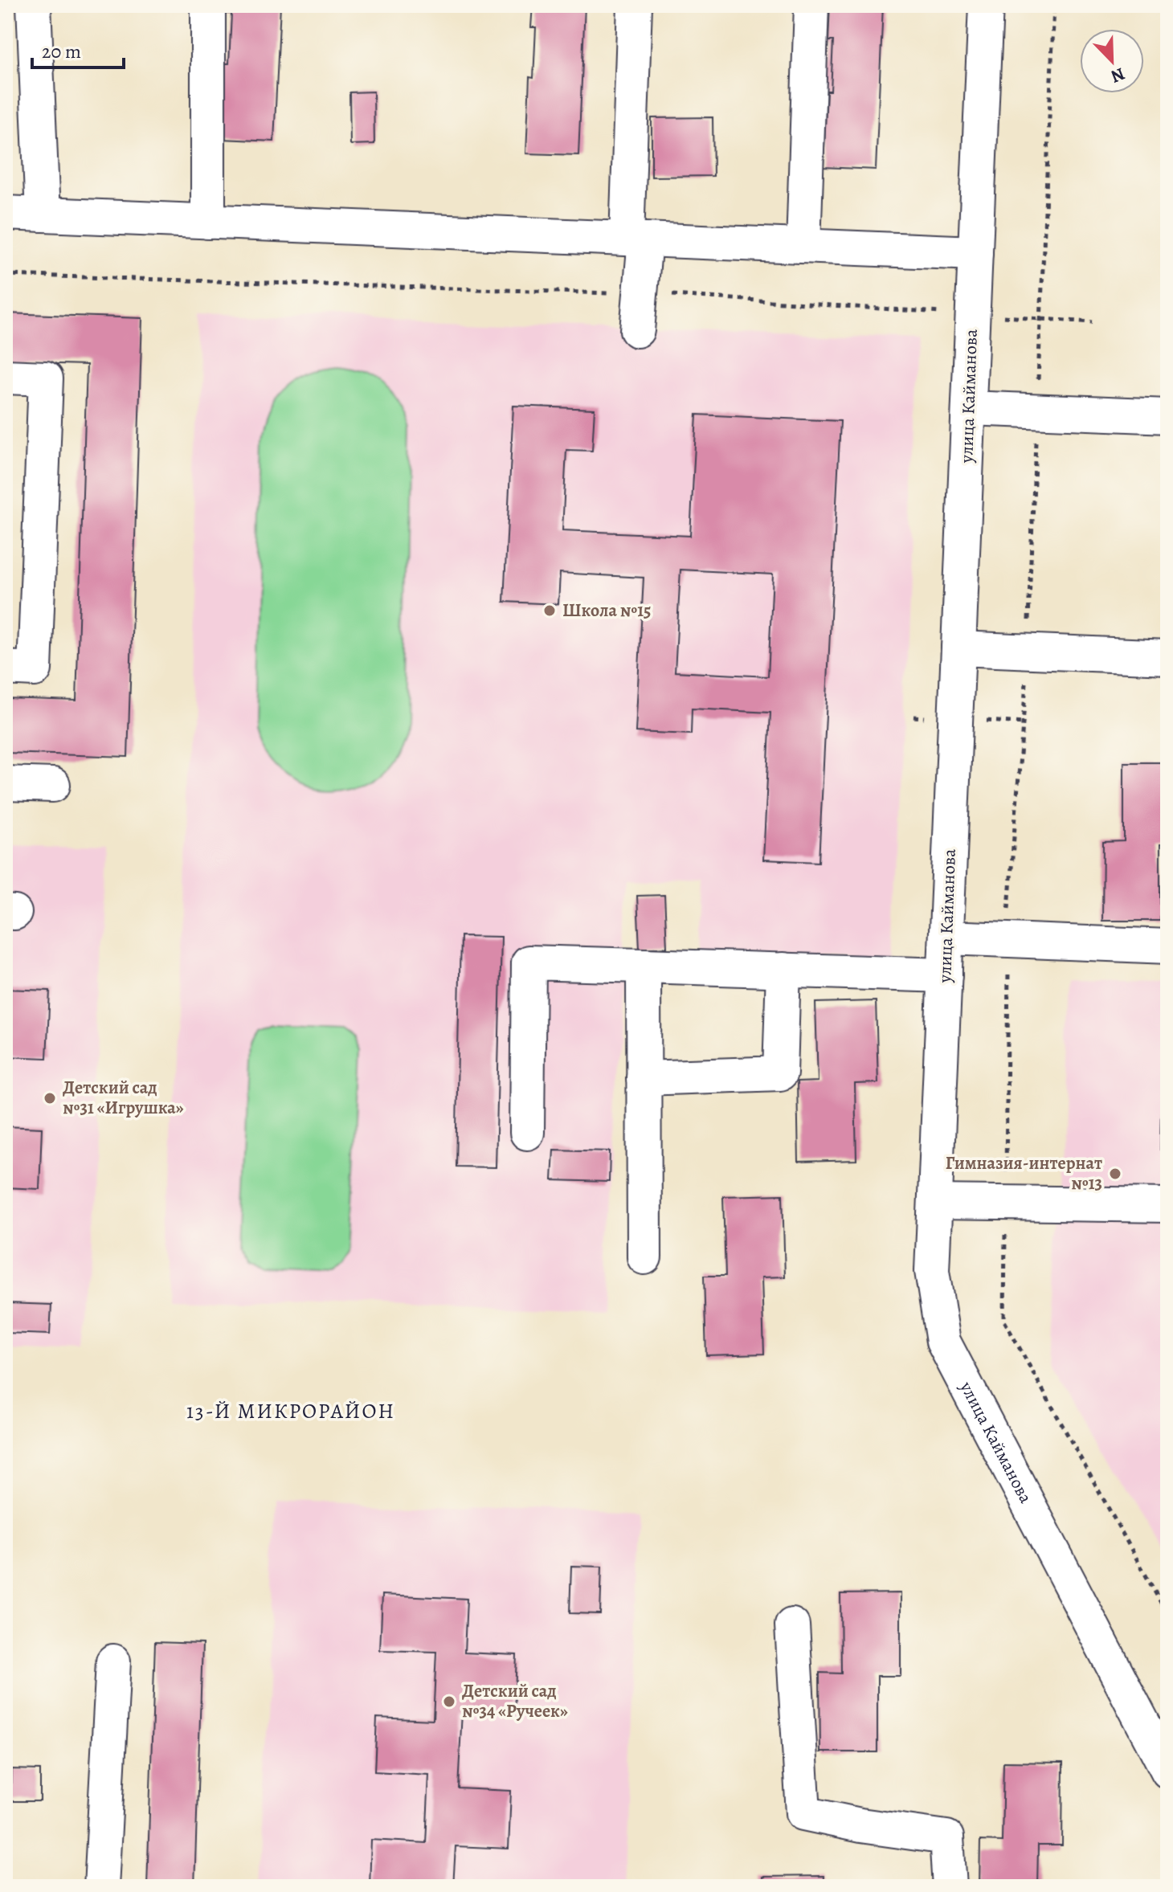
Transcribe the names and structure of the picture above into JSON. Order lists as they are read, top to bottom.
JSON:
{
  "streets": {
    "street": ["улица Кайманова"]
  },
  "districts": ["13-Й МИКРОРАЙОН"],
  "places": [
    "Школа №15",
    "Детский сад №31 «Игрушка»",
    "Гимназия-интернат №13",
    "Детский сад №34 «Ручеек»"
  ],
  "scale_bar": "20 m",
  "north": "bottom right"
}
